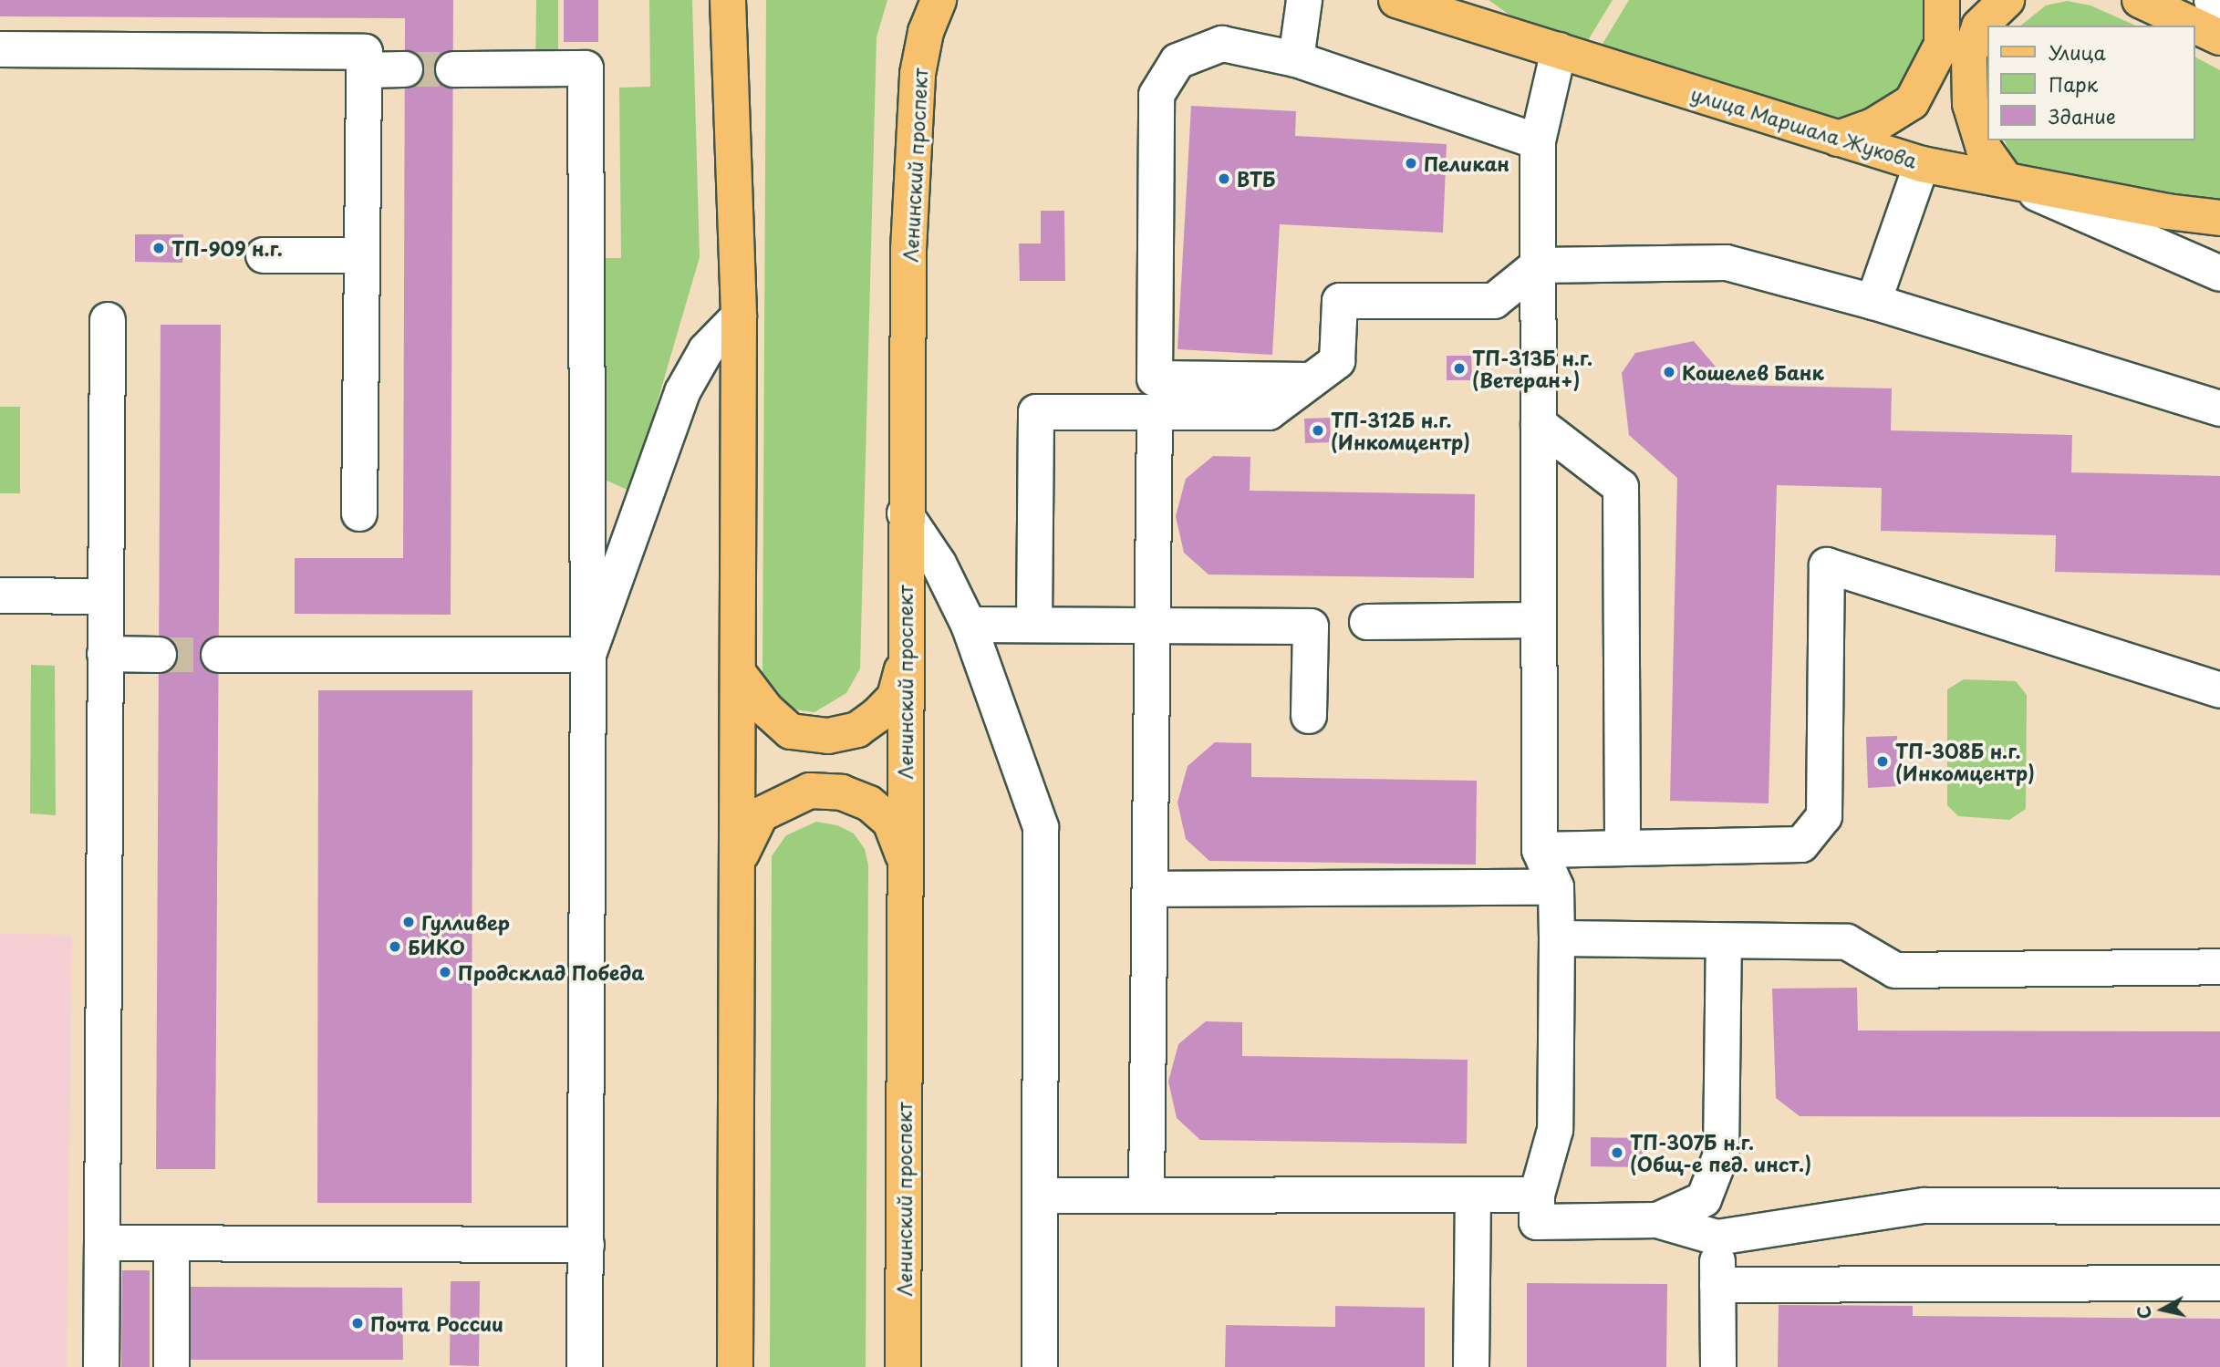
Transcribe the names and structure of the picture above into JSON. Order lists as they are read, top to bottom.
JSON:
{
  "streets": {
    "main road": ["улица Маршала Жукова", "Ленинский проспект"]
  },
  "places": [
    "Пеликан",
    "ВТБ",
    "ТП-909 н.г.",
    "ТП-313Б н.г. (Ветеран+)",
    "Кошелев Банк",
    "ТП-312Б н.г. (Инкомцентр)",
    "ТП-308Б н.г. (Инкомцентр)",
    "Гулливер",
    "БИКО",
    "Продсклад Победа",
    "ТП-307Б н.г. (Общ-е пед. инст.)",
    "Почта России"
  ],
  "legend": ["Улица", "Парк", "Здание"],
  "north": "left"
}
